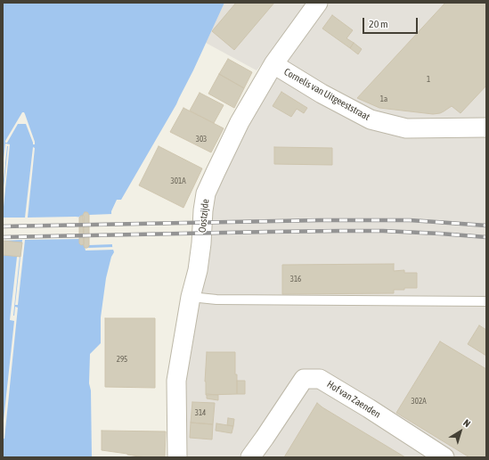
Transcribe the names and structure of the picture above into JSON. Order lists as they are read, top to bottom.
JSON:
{
  "streets": {
    "street": ["Cornelis van Uitgeeststraat", "Oostzijde", "Hof van Zaenden"]
  },
  "crossings": [
    ["Cornelis van Uitgeeststraat", "Oostzijde"]
  ],
  "house_numbers": [
    "1",
    "1a",
    "303",
    "301A",
    "316",
    "295",
    "302A",
    "314"
  ],
  "scale_bar": "20 m",
  "north": "top right"
}
